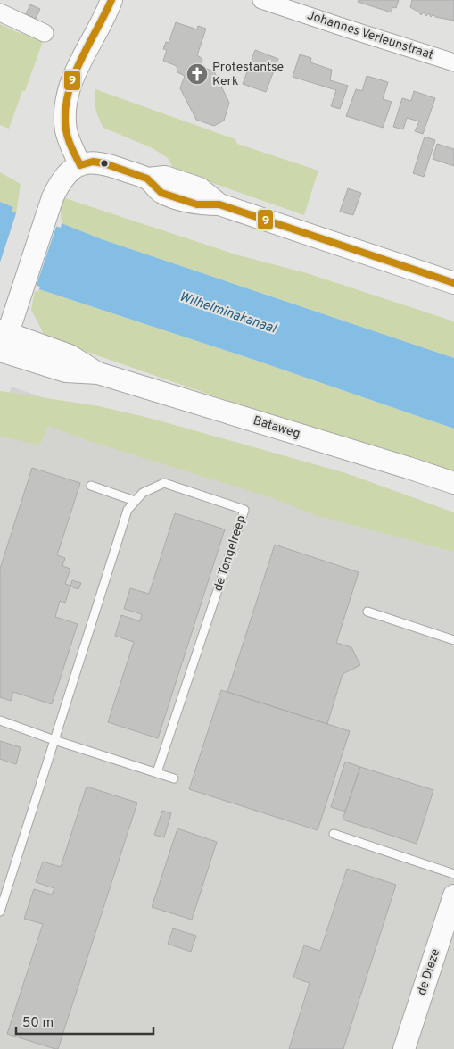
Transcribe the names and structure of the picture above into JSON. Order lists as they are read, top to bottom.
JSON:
{
  "streets": {
    "street": ["Johannes Verleunstraat", "Bataweg", "de Dieze"],
    "lane": ["de Tongelreep"]
  },
  "water": ["Wilhelminakanaal"],
  "places": {
    "church": ["Protestantse Kerk"]
  },
  "lines": ["transit line 9"],
  "scale_bar": "50 m"
}
